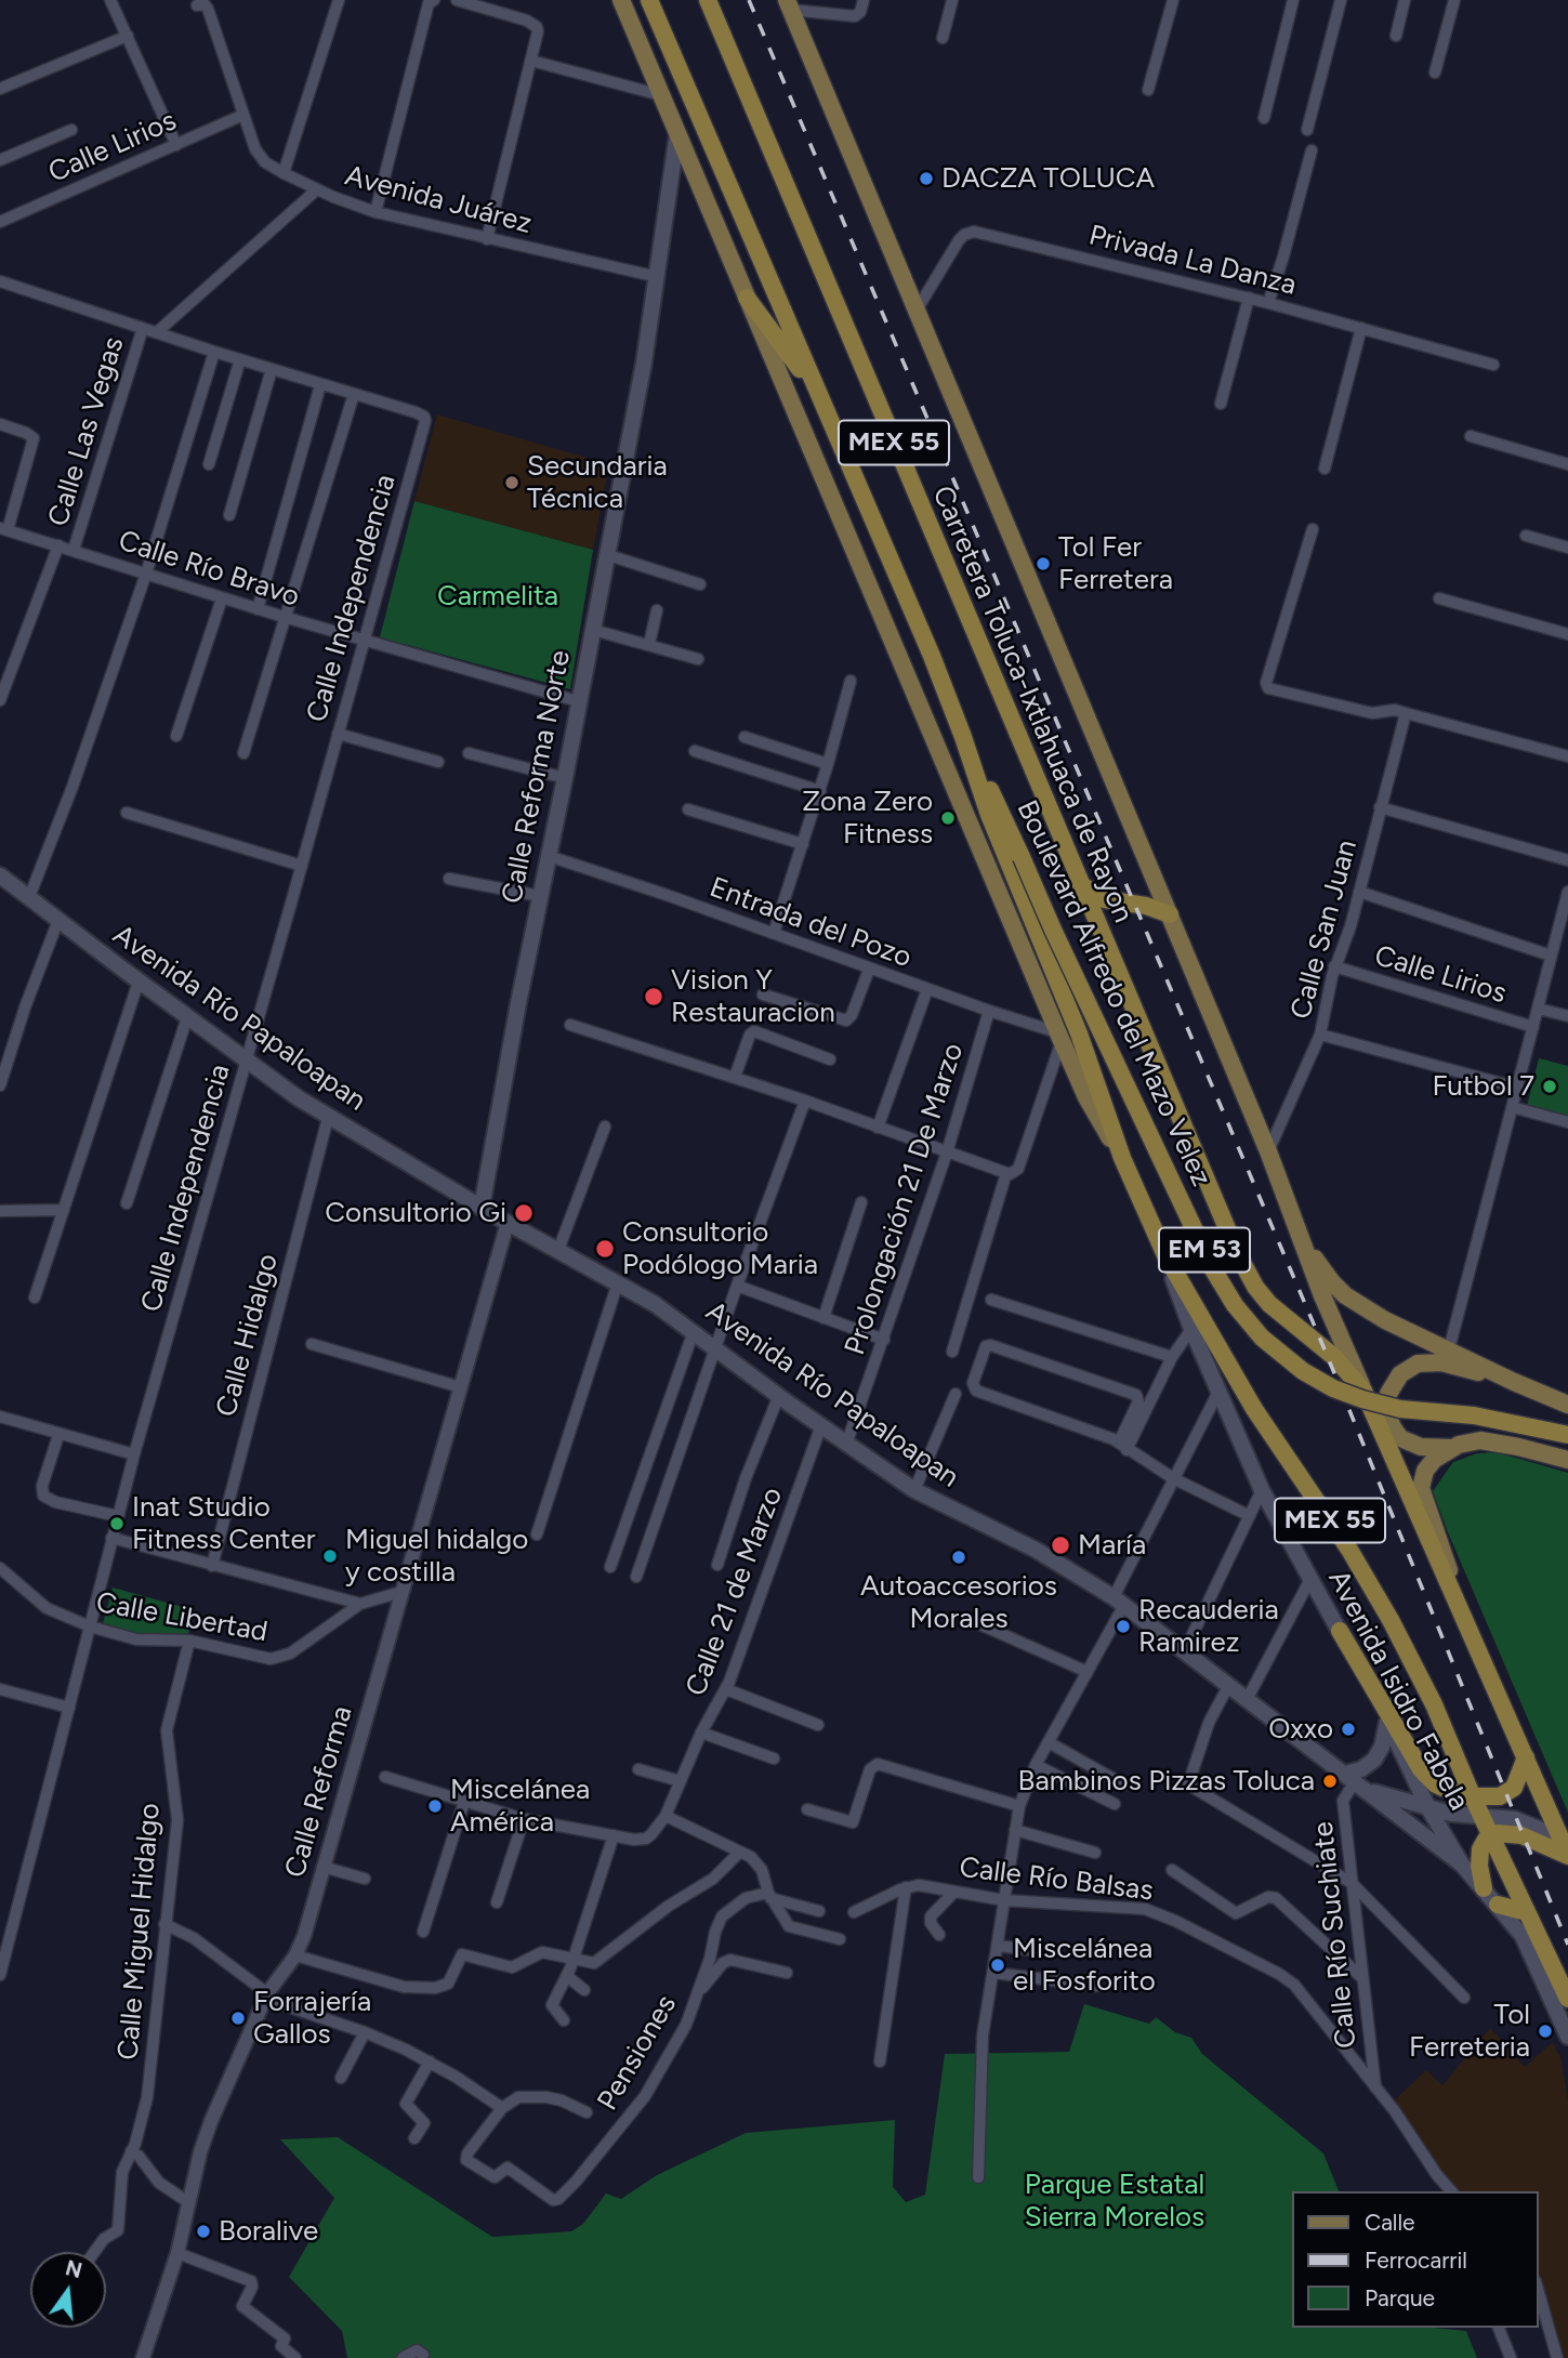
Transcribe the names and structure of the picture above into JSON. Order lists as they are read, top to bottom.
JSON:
{
  "streets": {
    "highway": [
      "MEX 55",
      "Carretera Toluca-Ixtlahuaca de Rayon",
      "Boulevard Alfredo del Mazo Velez",
      "EM 53",
      "Avenida Isidro Fabela"
    ],
    "main road": ["Calle Reforma Norte", "Avenida Río Papaloapan"],
    "street": [
      "Calle Lirios",
      "Avenida Juárez",
      "Privada La Danza",
      "Calle Las Vegas",
      "Calle Río Bravo",
      "Calle Independencia",
      "Entrada del Pozo",
      "Calle San Juan",
      "Prolongación 21 De Marzo",
      "Calle Hidalgo",
      "Calle 21 de Marzo",
      "Calle Libertad",
      "Calle Reforma",
      "Calle Río Balsas",
      "Calle Miguel Hidalgo",
      "Calle Río Suchiate",
      "Pensiones"
    ]
  },
  "crossings": [
    ["Calle Lirios", "Avenida Juárez"],
    ["Calle Lirios", "Calle San Juan"],
    ["Avenida Juárez", "Calle Reforma Norte"],
    ["Privada La Danza", "Carretera Toluca-Ixtlahuaca de Rayon"],
    ["Calle Las Vegas", "Calle Río Bravo"],
    ["MEX 55", "Carretera Toluca-Ixtlahuaca de Rayon"],
    ["MEX 55", "Boulevard Alfredo del Mazo Velez"],
    ["MEX 55", "Avenida Río Papaloapan"],
    ["MEX 55", "Avenida Isidro Fabela"],
    ["Calle Río Bravo", "Calle Independencia"],
    ["Calle Río Bravo", "Calle Reforma Norte"],
    ["Calle Independencia", "Avenida Río Papaloapan"],
    ["Calle Independencia", "Calle Libertad"],
    ["Carretera Toluca-Ixtlahuaca de Rayon", "Calle San Juan"],
    ["Calle Reforma Norte", "Entrada del Pozo"],
    ["Calle Reforma Norte", "Avenida Río Papaloapan"],
    ["Entrada del Pozo", "Prolongación 21 De Marzo"],
    ["Avenida Río Papaloapan", "Prolongación 21 De Marzo"],
    ["Avenida Río Papaloapan", "Calle Hidalgo"],
    ["Avenida Río Papaloapan", "Calle 21 de Marzo"],
    ["Avenida Río Papaloapan", "Avenida Isidro Fabela"],
    ["Avenida Río Papaloapan", "Calle Reforma"],
    ["Avenida Río Papaloapan", "Calle Río Suchiate"],
    ["Calle Libertad", "Calle Reforma"],
    ["Calle Libertad", "Calle Miguel Hidalgo"],
    ["Calle Río Balsas", "Calle Río Suchiate"]
  ],
  "parks": ["Carmelita", "Parque Estatal Sierra Morelos"],
  "places": [
    "DACZA TOLUCA",
    "Secundaria Técnica",
    "Tol Fer Ferretera",
    "Zona Zero Fitness",
    "Vision Y Restauracion",
    "Futbol 7",
    "Consultorio Gi",
    "Consultorio Podólogo Maria",
    "Inat Studio Fitness Center",
    "María",
    "Miguel hidalgo y costilla",
    "Autoaccesorios Morales",
    "Recauderia Ramirez",
    "Oxxo",
    "Bambinos Pizzas Toluca",
    "Miscelánea América",
    "Miscelánea el Fosforito",
    "Forrajería Gallos",
    "Tol Ferreteria",
    "Boralive"
  ],
  "legend": ["Calle", "Ferrocarril", "Parque"],
  "north": "top"
}
